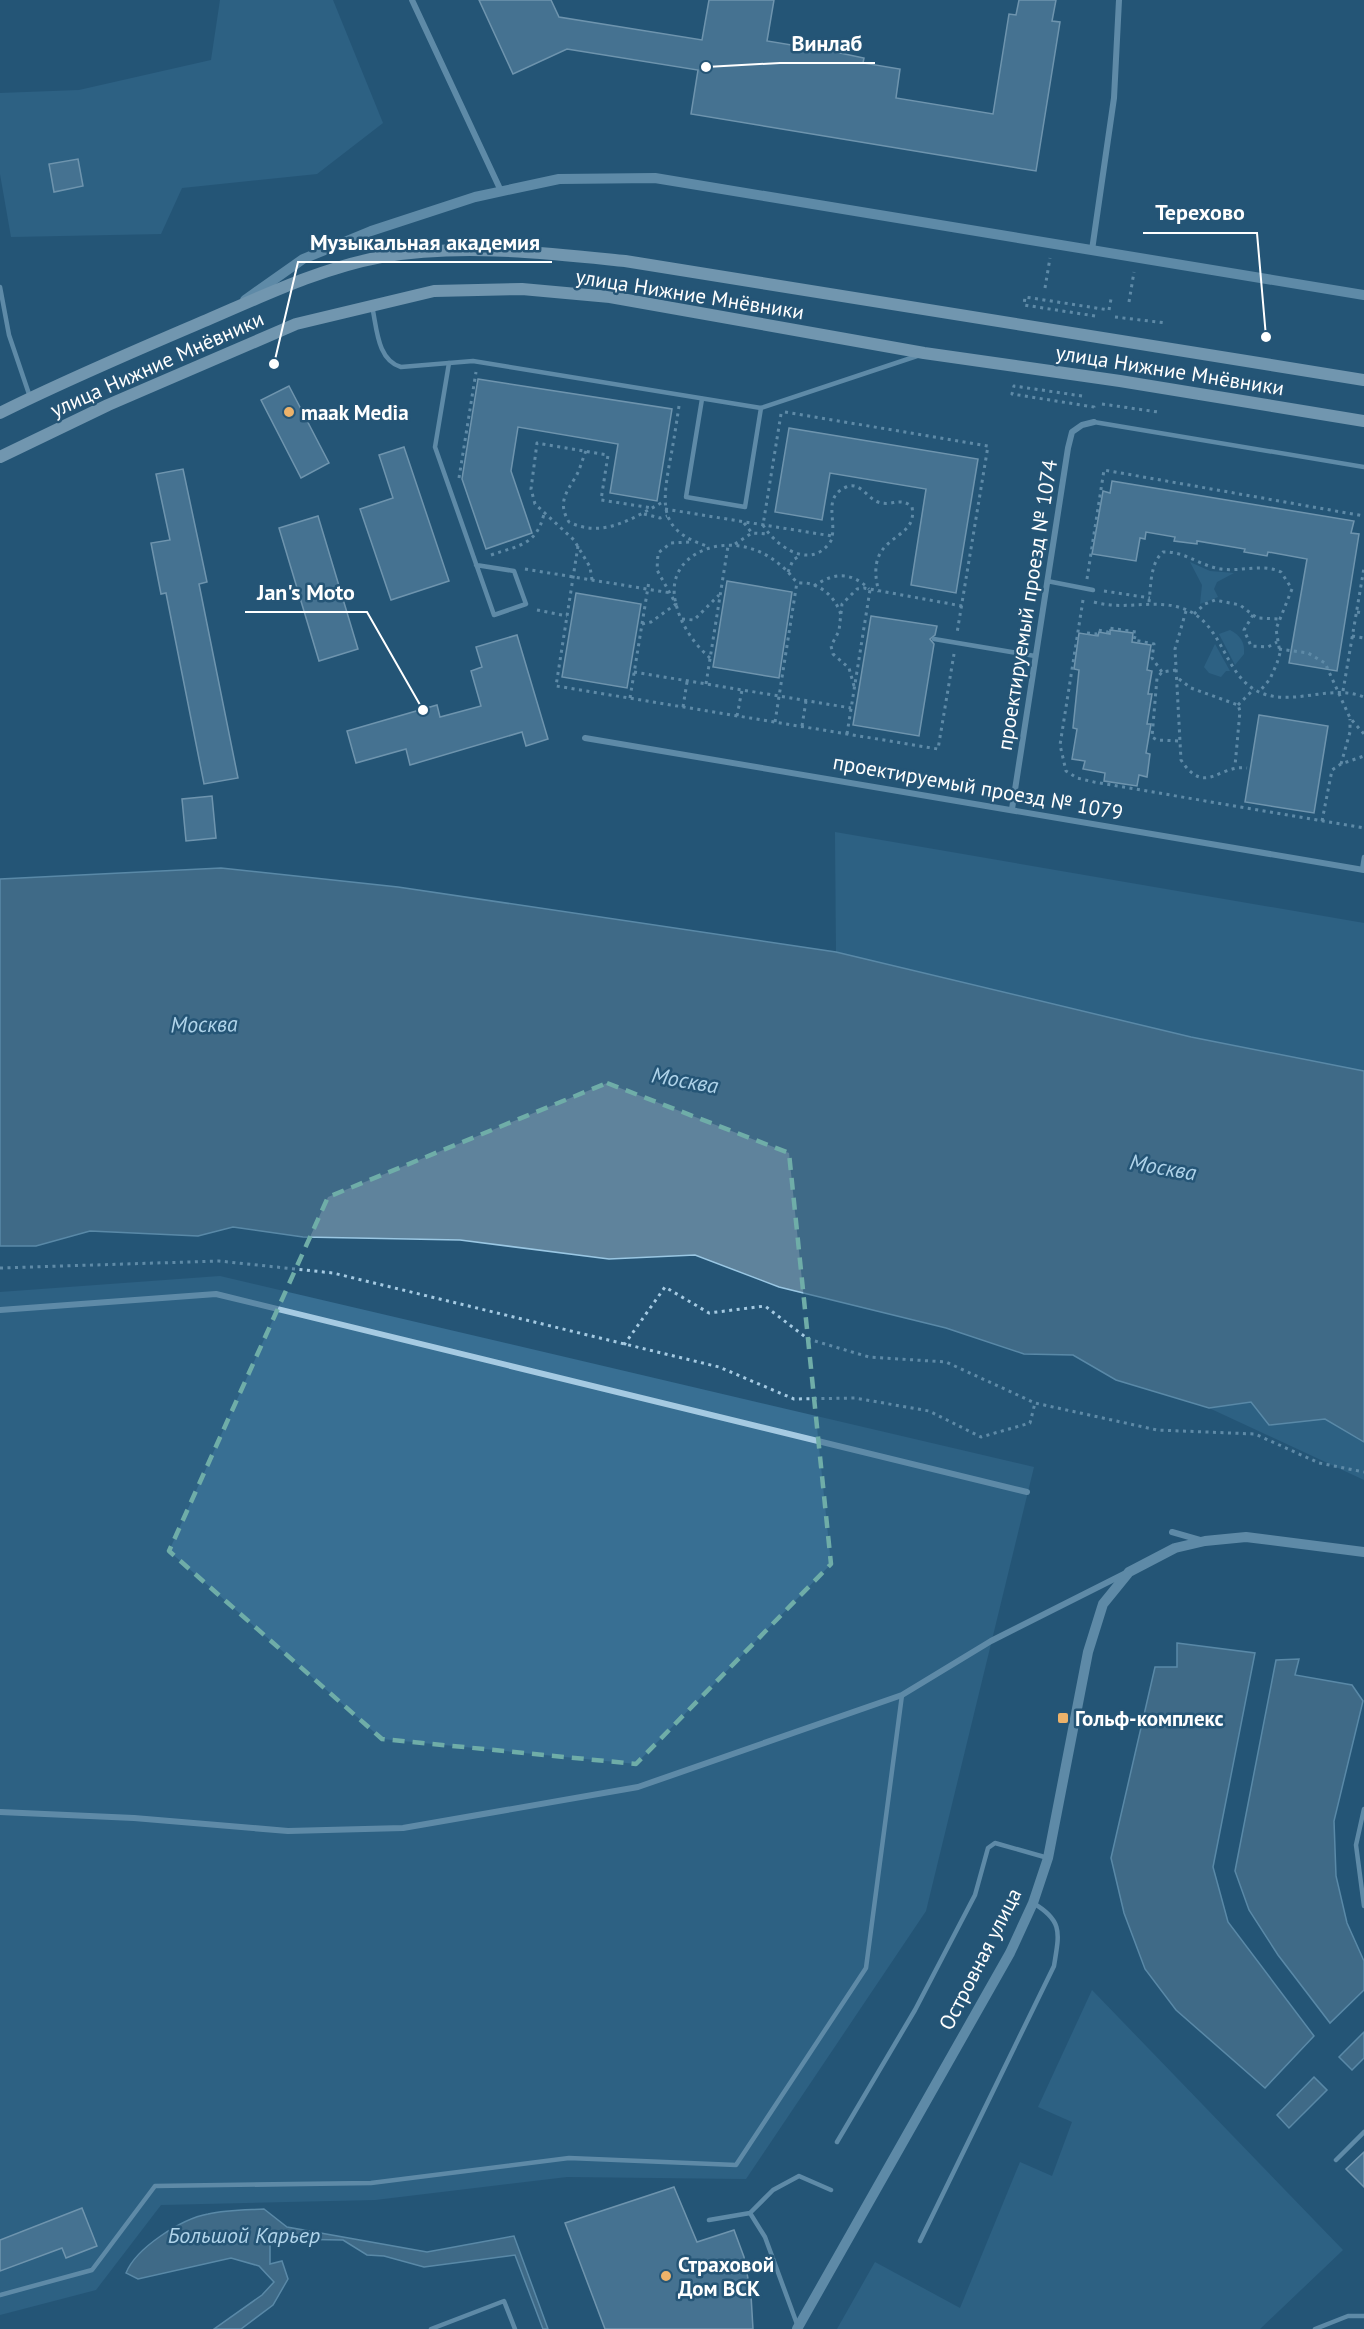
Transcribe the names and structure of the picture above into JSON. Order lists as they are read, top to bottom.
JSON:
{
  "streets": {
    "main road": ["улица Нижние Мнёвники"],
    "street": ["проектируемый проезд № 1074", "проектируемый проезд № 1079", "Островная улица"]
  },
  "crossings": [
    ["проектируемый проезд № 1074", "проектируемый проезд № 1079"]
  ],
  "water": ["Москва", "Большой Карьер"],
  "places": {
    "other": [
      "Винлаб",
      "Терехово",
      "Музыкальная академия",
      "maak Media",
      "Jan's Moto",
      "Страховой Дом ВСК"
    ],
    "transit": ["Гольф-комплекс"]
  }
}
